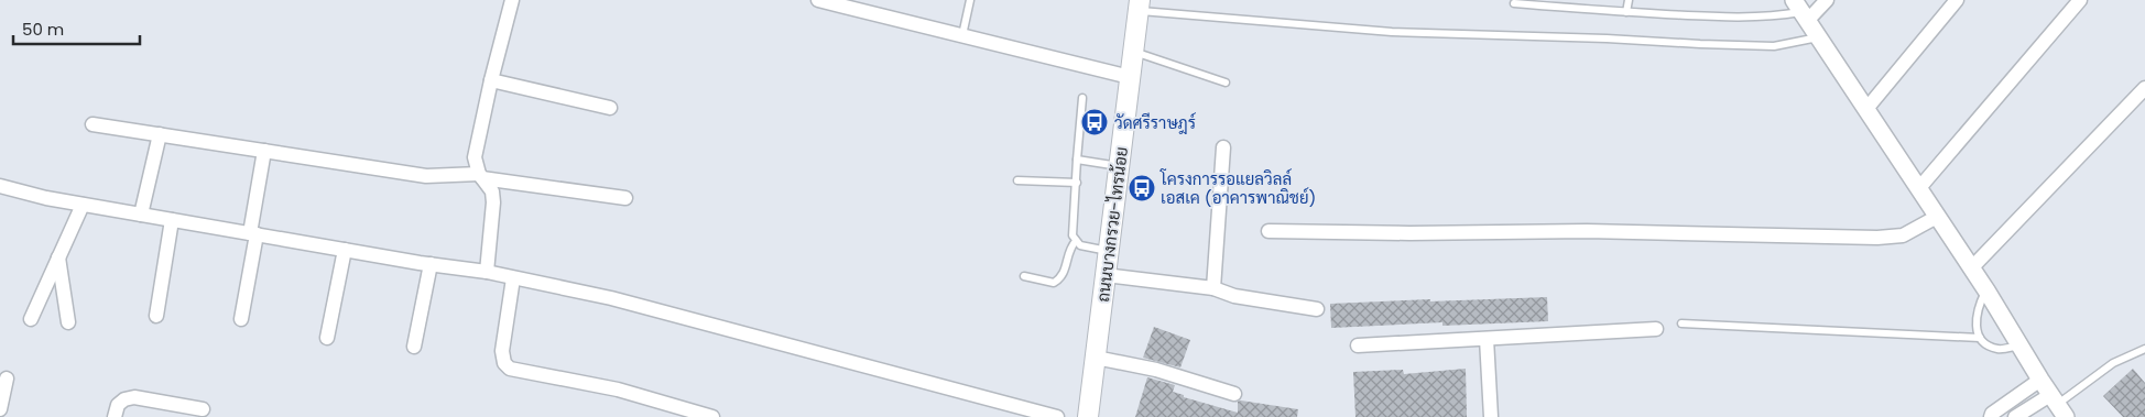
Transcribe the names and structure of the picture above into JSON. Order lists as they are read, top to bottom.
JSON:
{
  "streets": {
    "main road": ["ถนนบางกรวย-ไทรน้อย"]
  },
  "places": {
    "bus stop": ["วัดศรีราษฎร์", "โครงการรอแยลวิลล์ เอสเค (อาคารพาณิชย์)"]
  },
  "scale_bar": "50 m"
}
